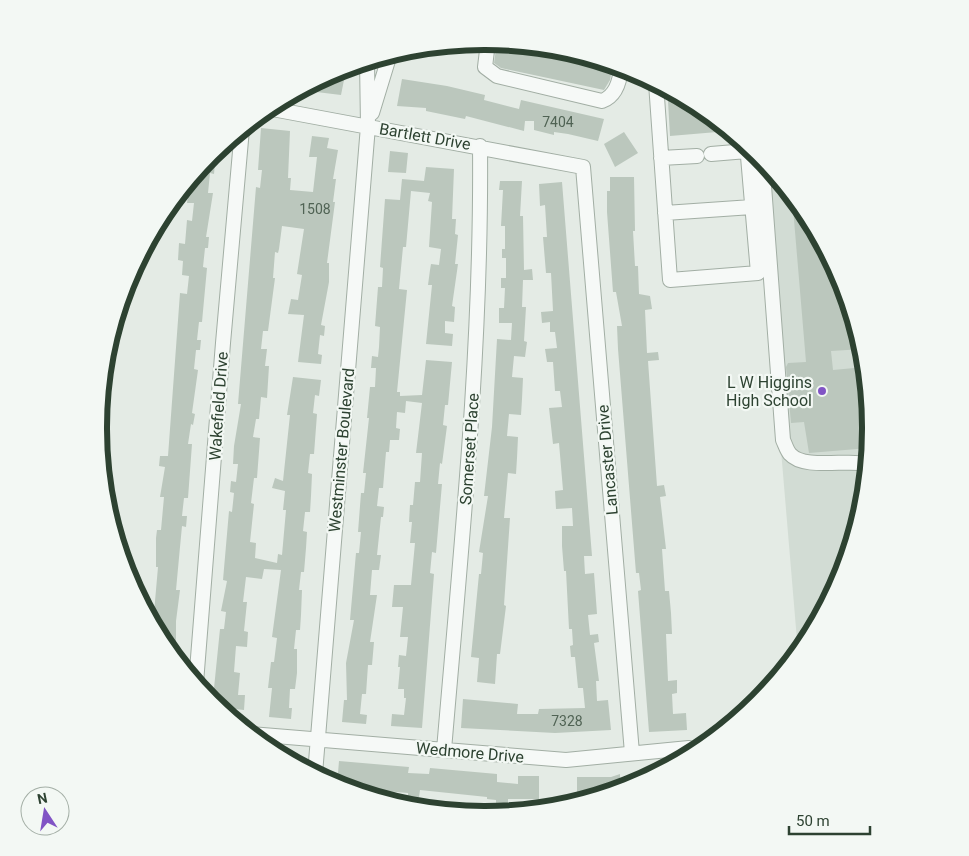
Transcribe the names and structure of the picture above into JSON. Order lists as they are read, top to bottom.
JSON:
{
  "streets": {
    "street": [
      "Bartlett Drive",
      "Wakefield Drive",
      "Somerset Place",
      "Westminster Boulevard",
      "Lancaster Drive",
      "Wedmore Drive"
    ]
  },
  "crossings": [
    ["Bartlett Drive", "Somerset Place"],
    ["Bartlett Drive", "Westminster Boulevard"],
    ["Bartlett Drive", "Lancaster Drive"],
    ["Somerset Place", "Wedmore Drive"],
    ["Westminster Boulevard", "Wedmore Drive"],
    ["Lancaster Drive", "Wedmore Drive"]
  ],
  "places": ["L W Higgins High School"],
  "house_numbers": ["7404", "1508", "7328"],
  "scale_bar": "50 m",
  "north": "top"
}
